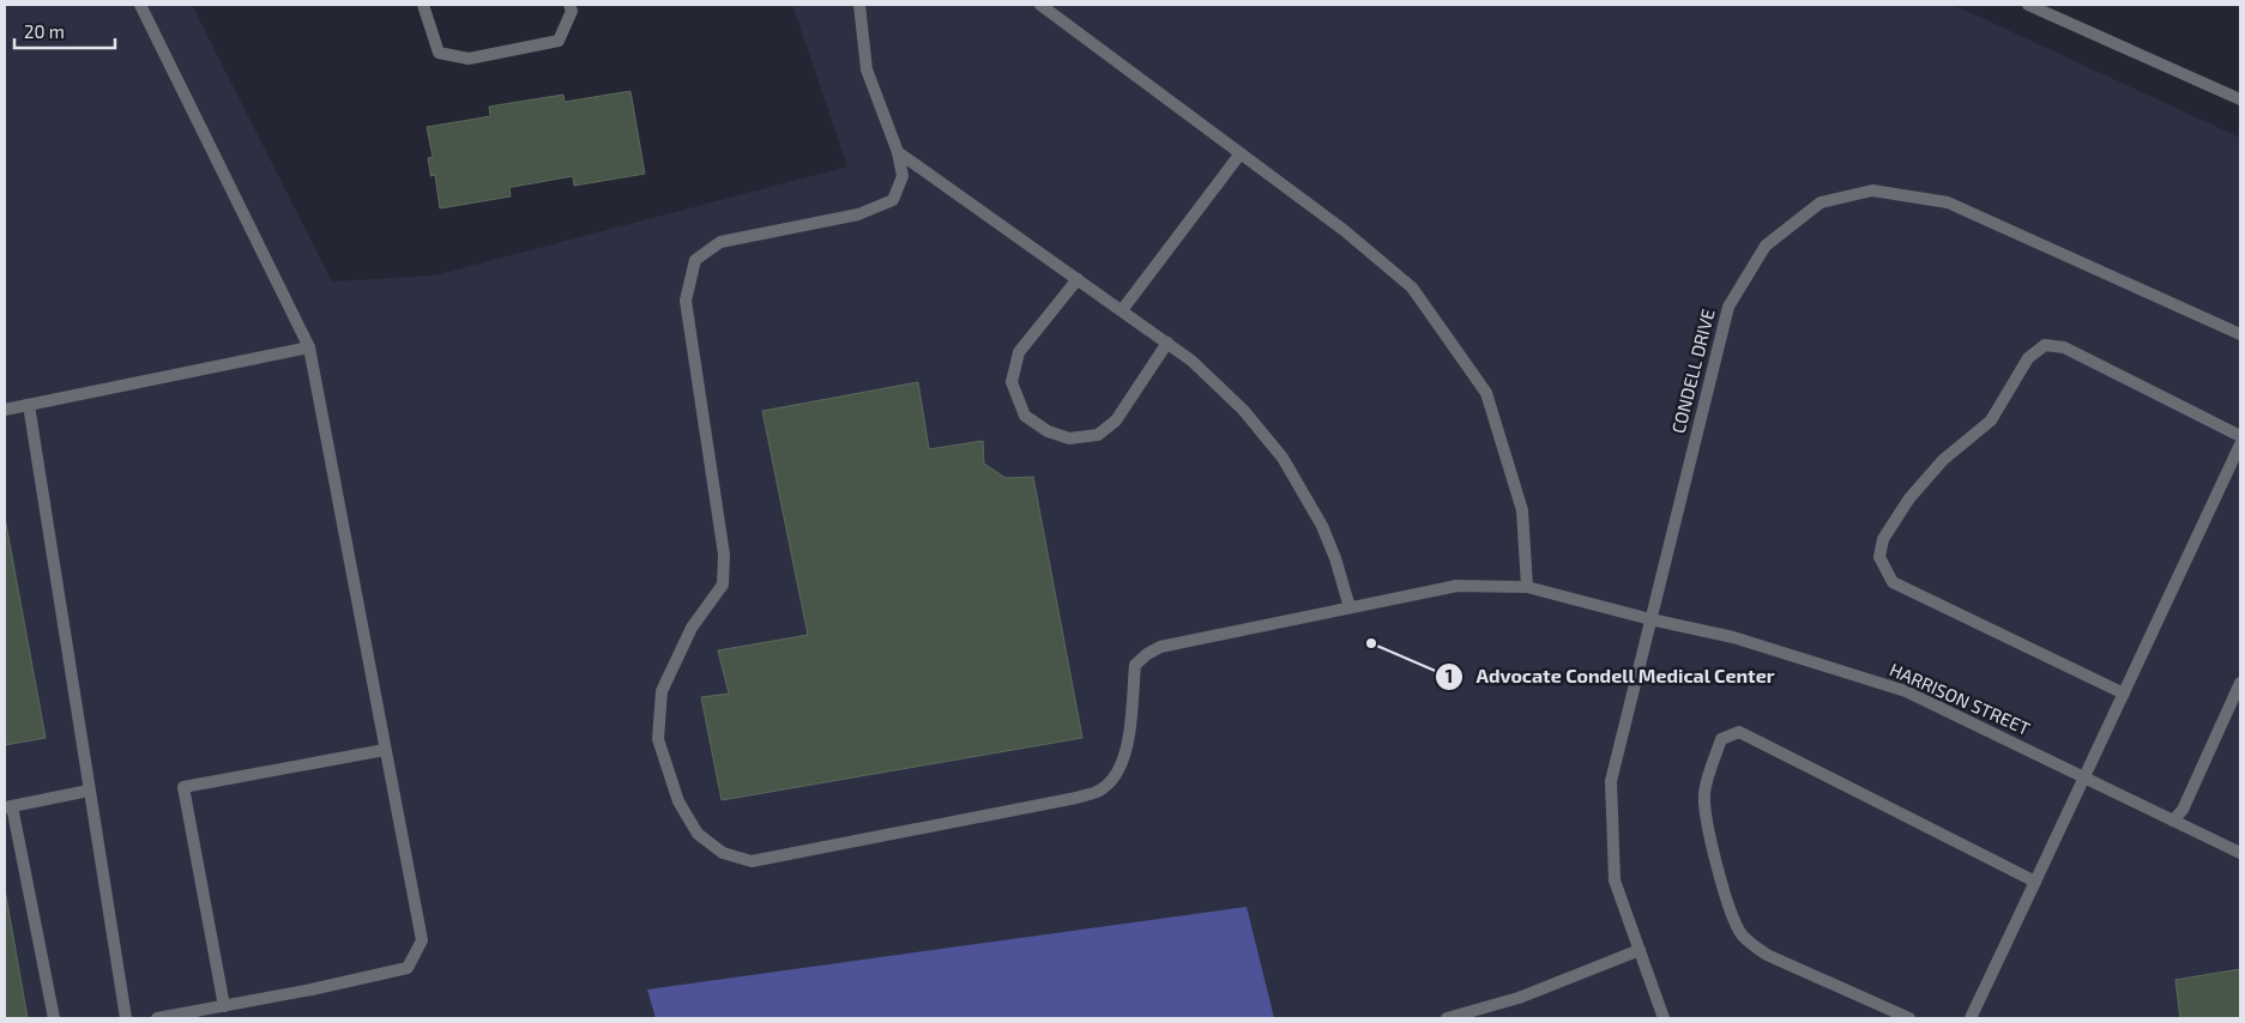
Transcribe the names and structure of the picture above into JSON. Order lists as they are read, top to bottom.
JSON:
{
  "streets": {
    "street": ["CONDELL DRIVE", "HARRISON STREET"]
  },
  "crossings": [
    ["CONDELL DRIVE", "HARRISON STREET"]
  ],
  "places": ["Advocate Condell Medical Center"],
  "scale_bar": "20 m"
}
